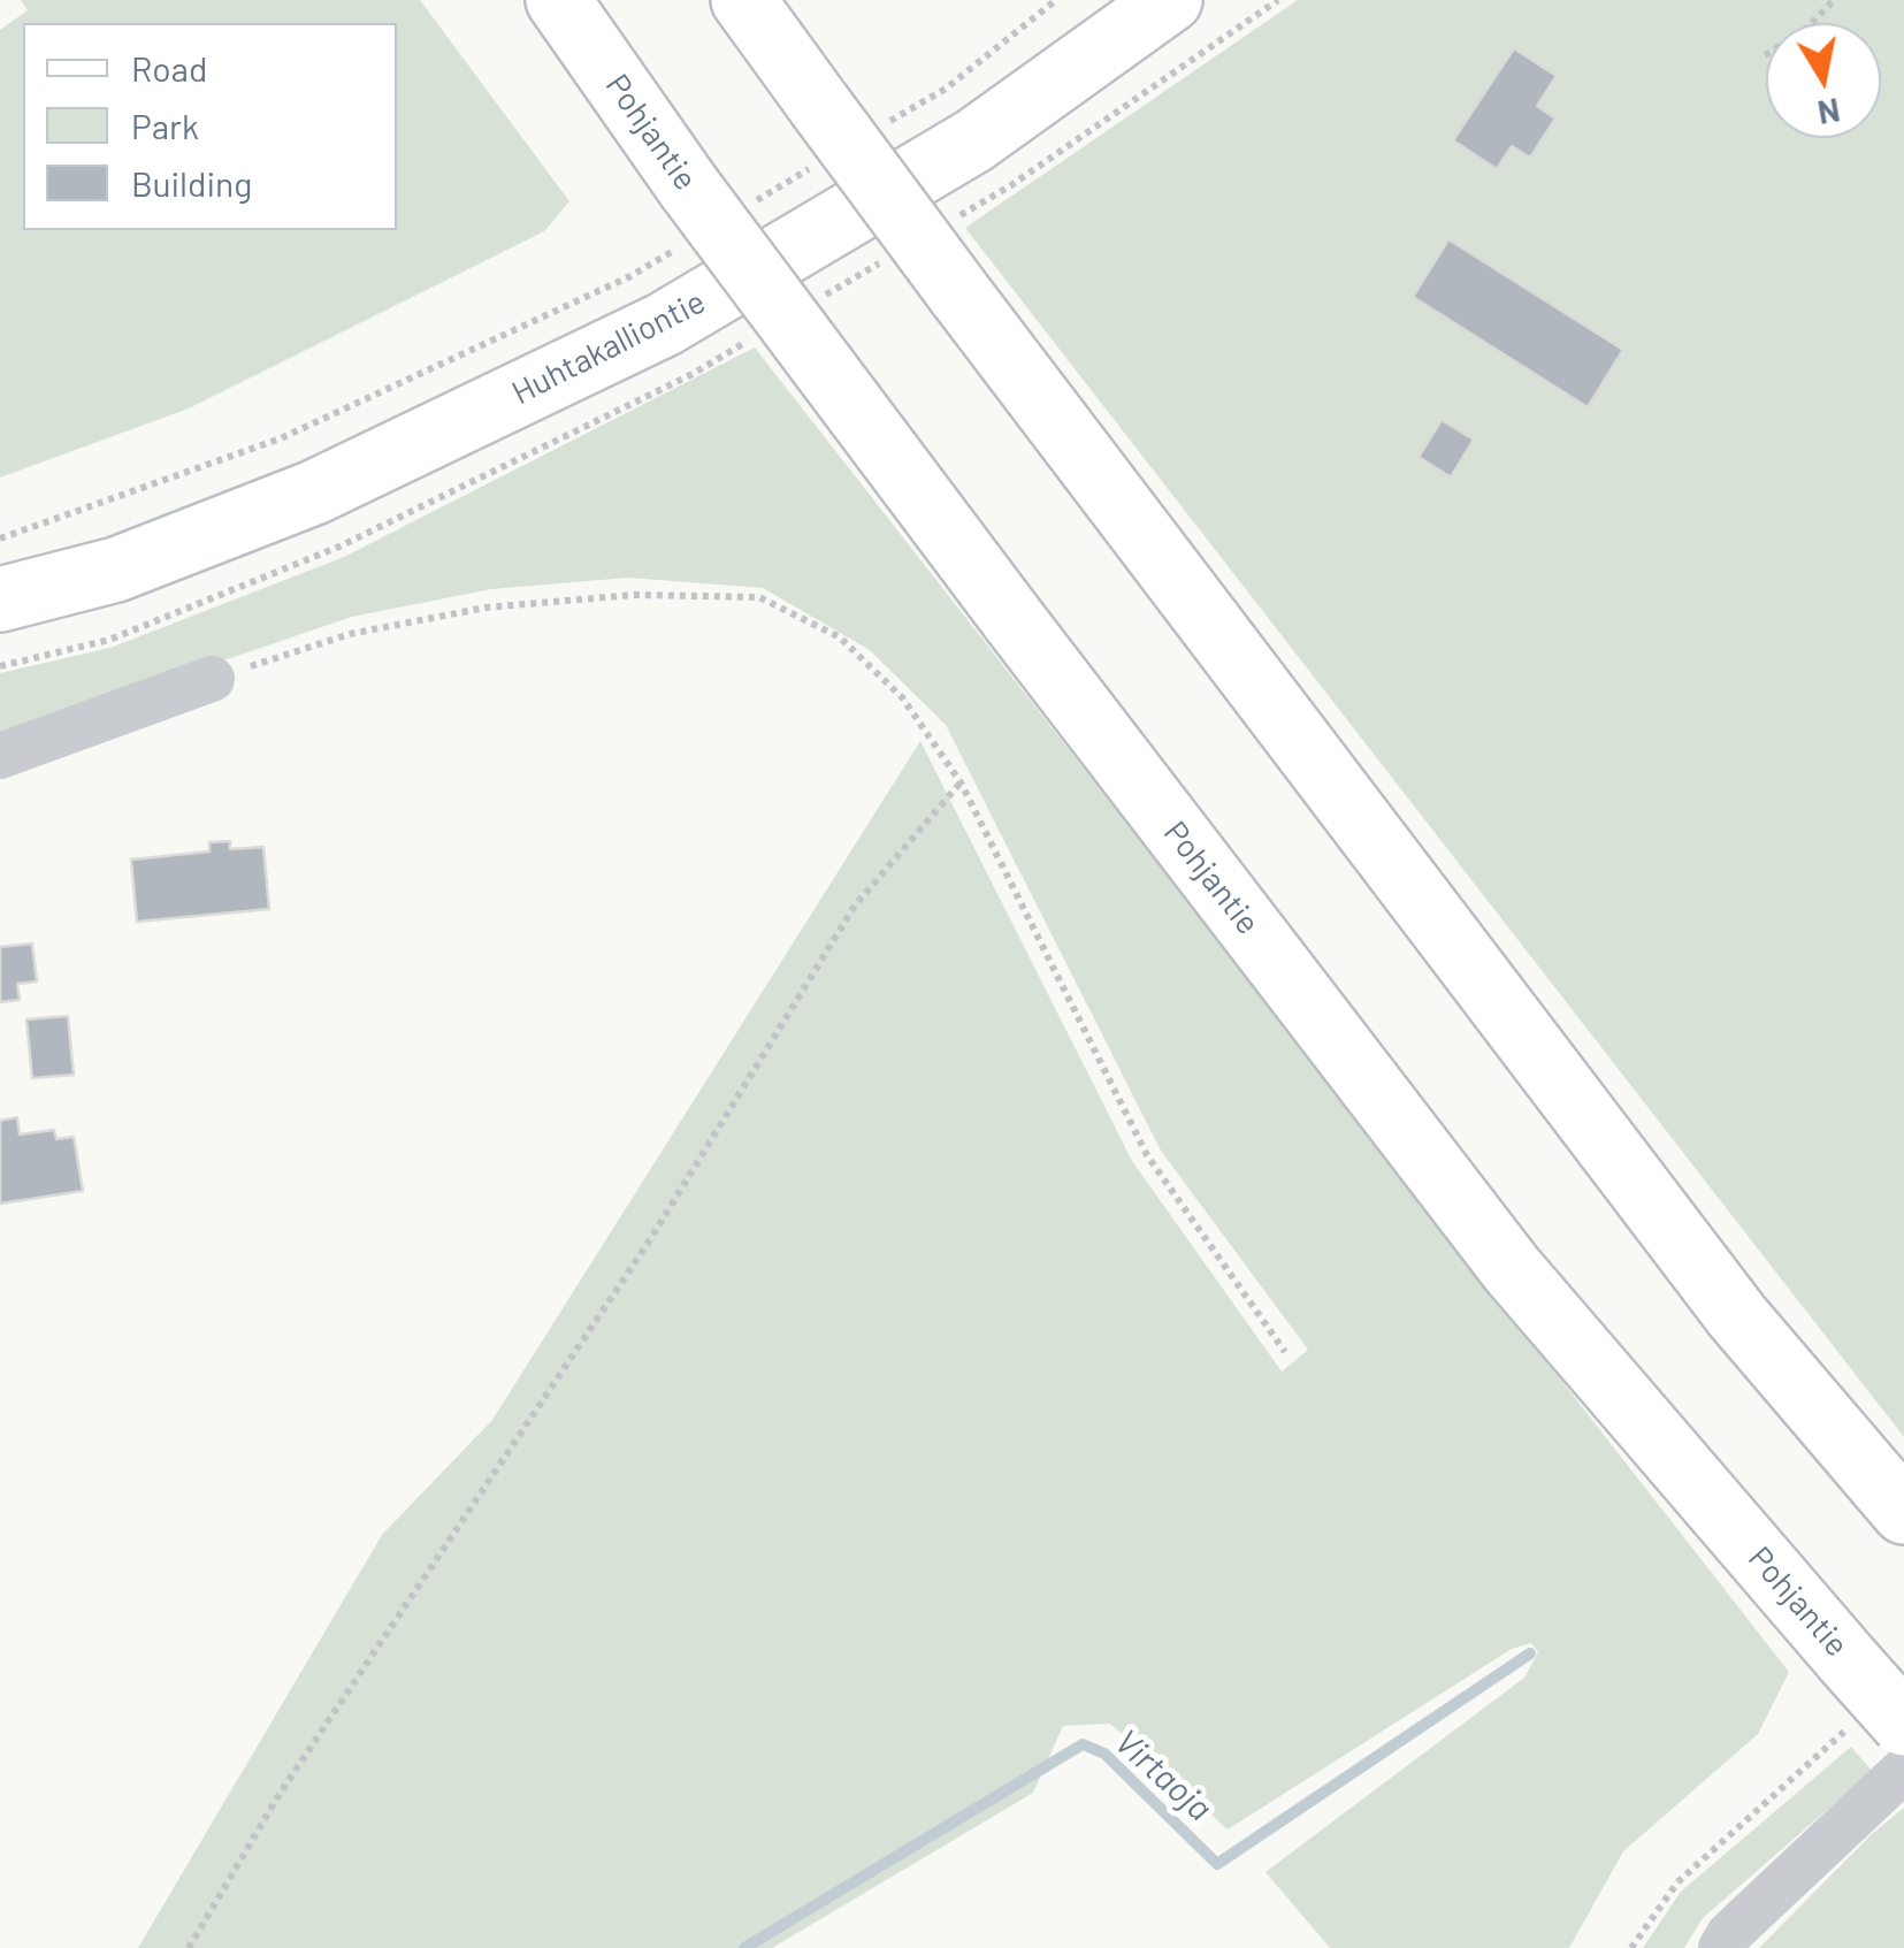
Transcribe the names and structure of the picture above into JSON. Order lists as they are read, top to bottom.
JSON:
{
  "streets": {
    "main road": ["Pohjantie", "Huhtakalliontie"]
  },
  "water": ["Virtaoja"],
  "legend": ["Road", "Park", "Building"],
  "north": "bottom"
}
